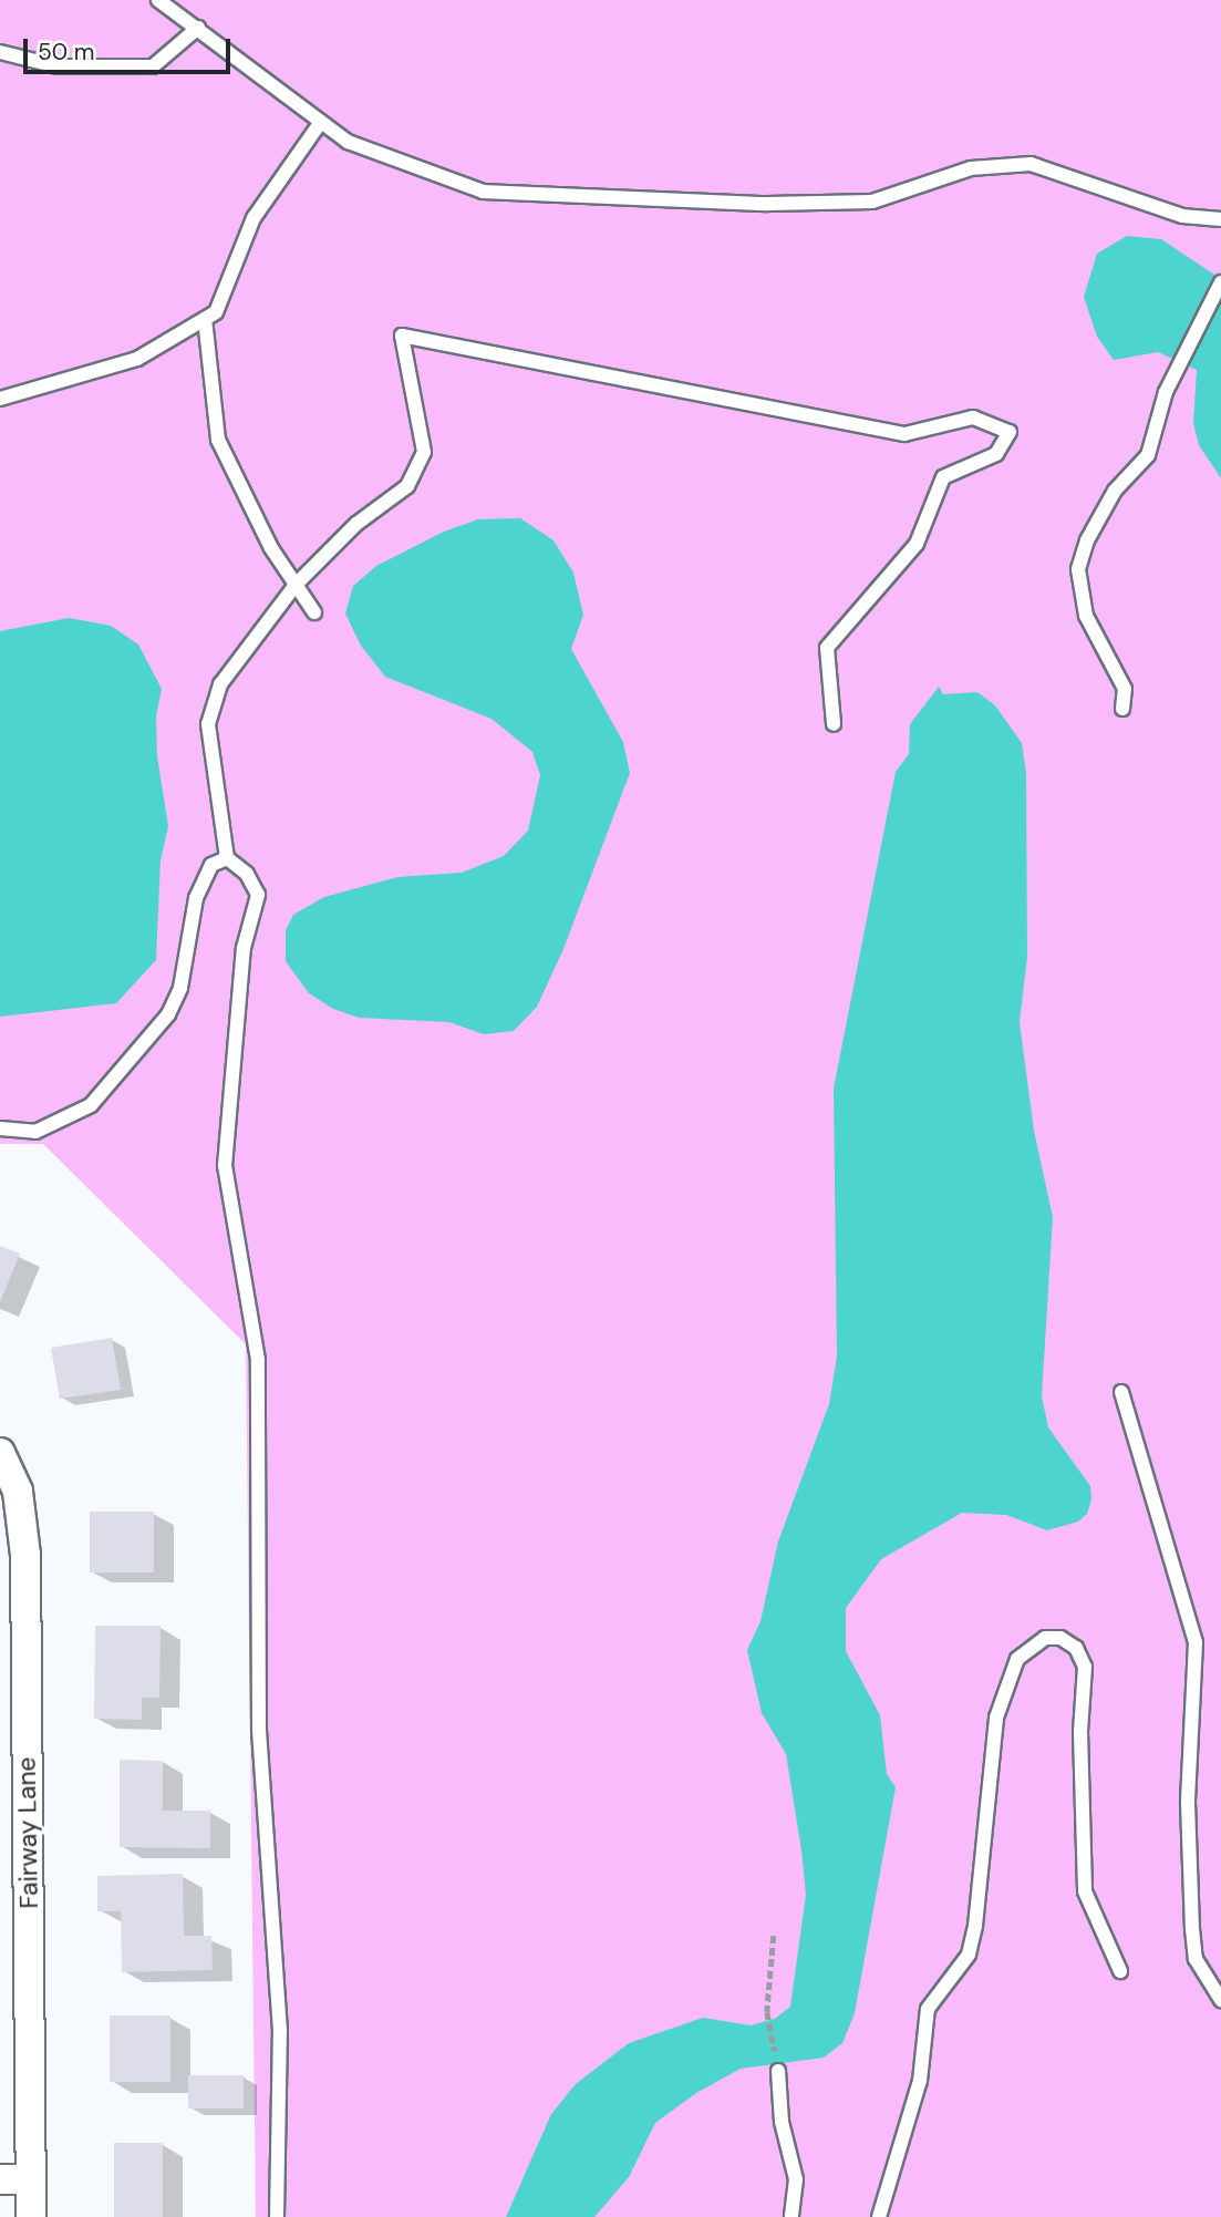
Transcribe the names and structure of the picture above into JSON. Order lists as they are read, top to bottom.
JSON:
{
  "streets": {
    "street": ["Fairway Lane"]
  },
  "scale_bar": "50 m"
}
